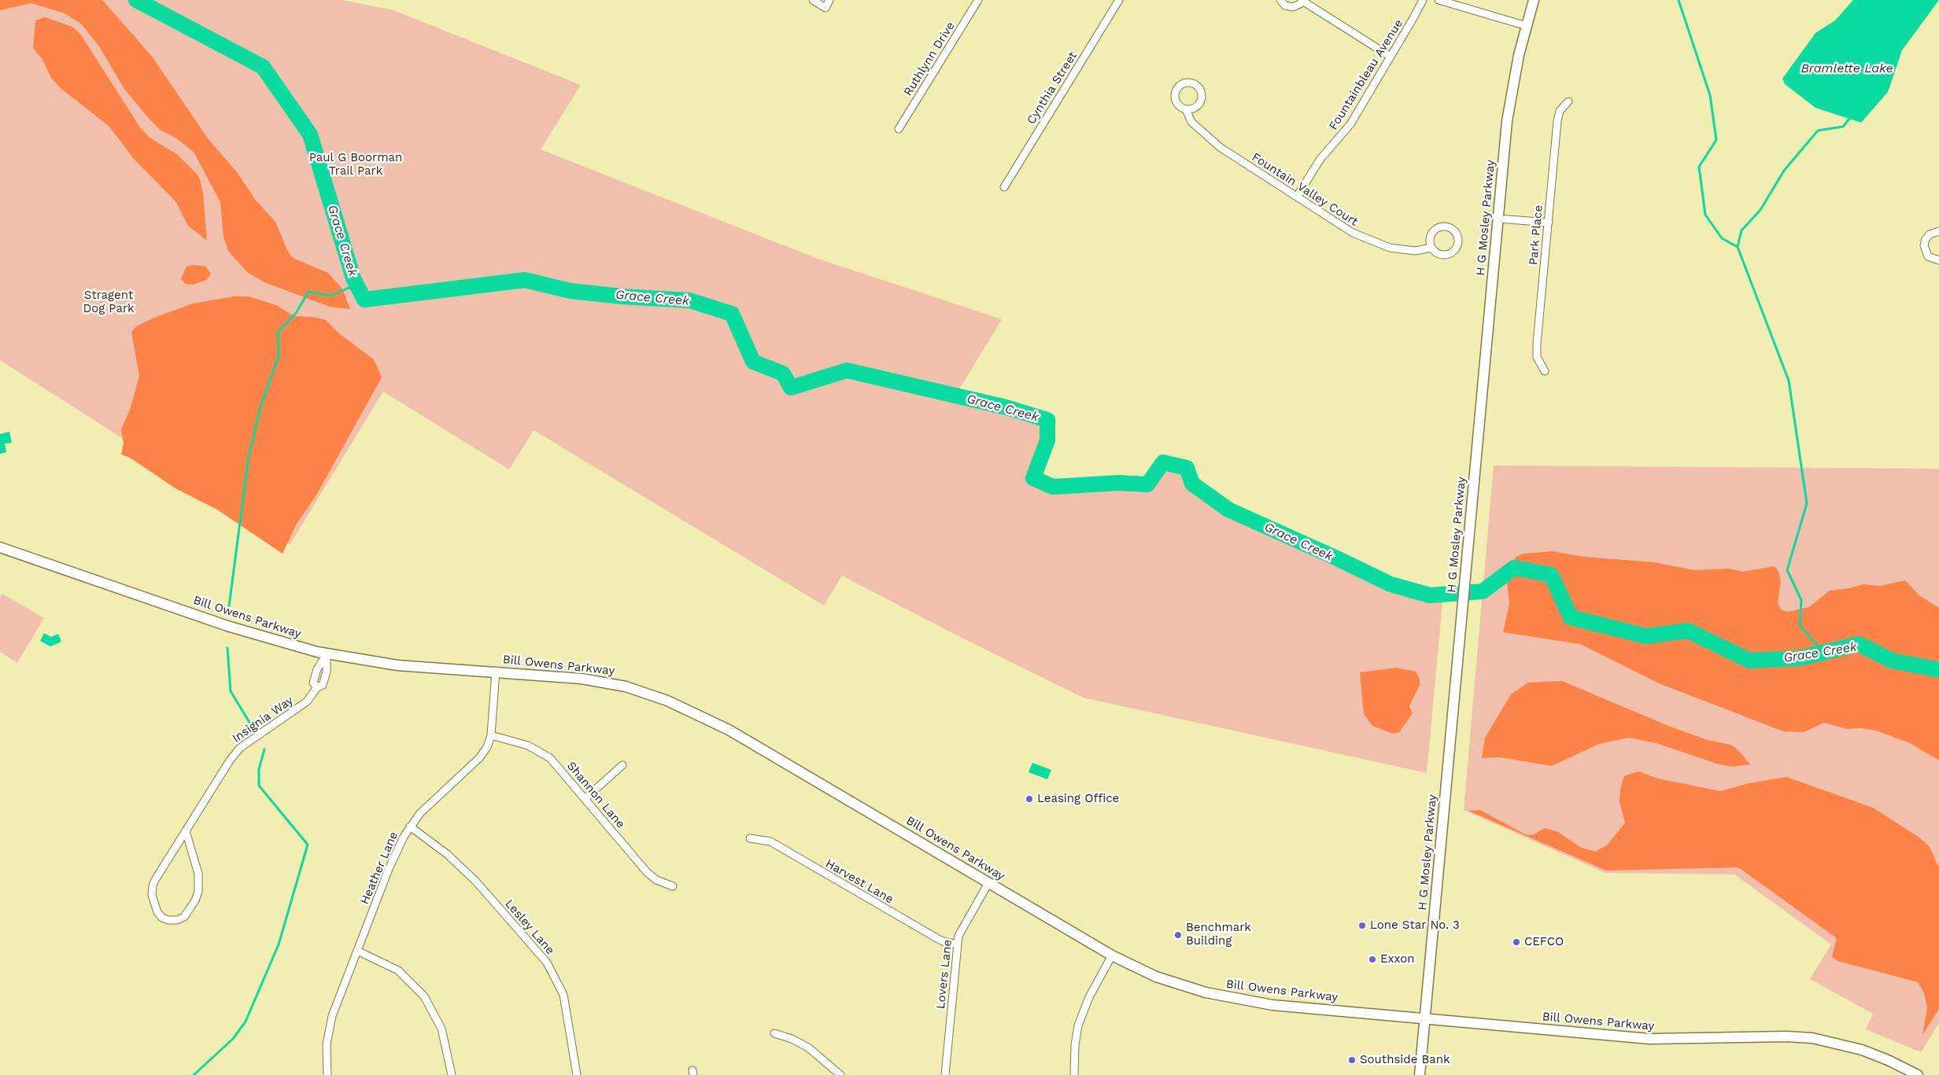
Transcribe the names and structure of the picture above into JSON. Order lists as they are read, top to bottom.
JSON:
{
  "streets": {
    "main road": ["H G Mosley Parkway", "Bill Owens Parkway"],
    "street": [
      "Ruthlynn Drive",
      "Fountainbleau Avenue",
      "Cynthia Street",
      "Fountain Valley Court",
      "Park Place",
      "Insignia Way",
      "Shannon Lane",
      "Heather Lane",
      "Harvest Lane",
      "Lesley Lane",
      "Lovers Lane"
    ]
  },
  "crossings": [
    ["Fountainbleau Avenue", "Fountain Valley Court"],
    ["H G Mosley Parkway", "Bill Owens Parkway"],
    ["Bill Owens Parkway", "Insignia Way"],
    ["Bill Owens Parkway", "Heather Lane"],
    ["Bill Owens Parkway", "Lovers Lane"],
    ["Shannon Lane", "Heather Lane"],
    ["Heather Lane", "Lesley Lane"],
    ["Harvest Lane", "Lovers Lane"]
  ],
  "water": ["Bramlette Lake", "Grace Creek"],
  "parks": ["Paul G Boorman Trail Park", "Stragent Dog Park"],
  "places": [
    "Leasing Office",
    "Lone Star No. 3",
    "Benchmark Building",
    "CEFCO",
    "Exxon",
    "Southside Bank"
  ]
}
